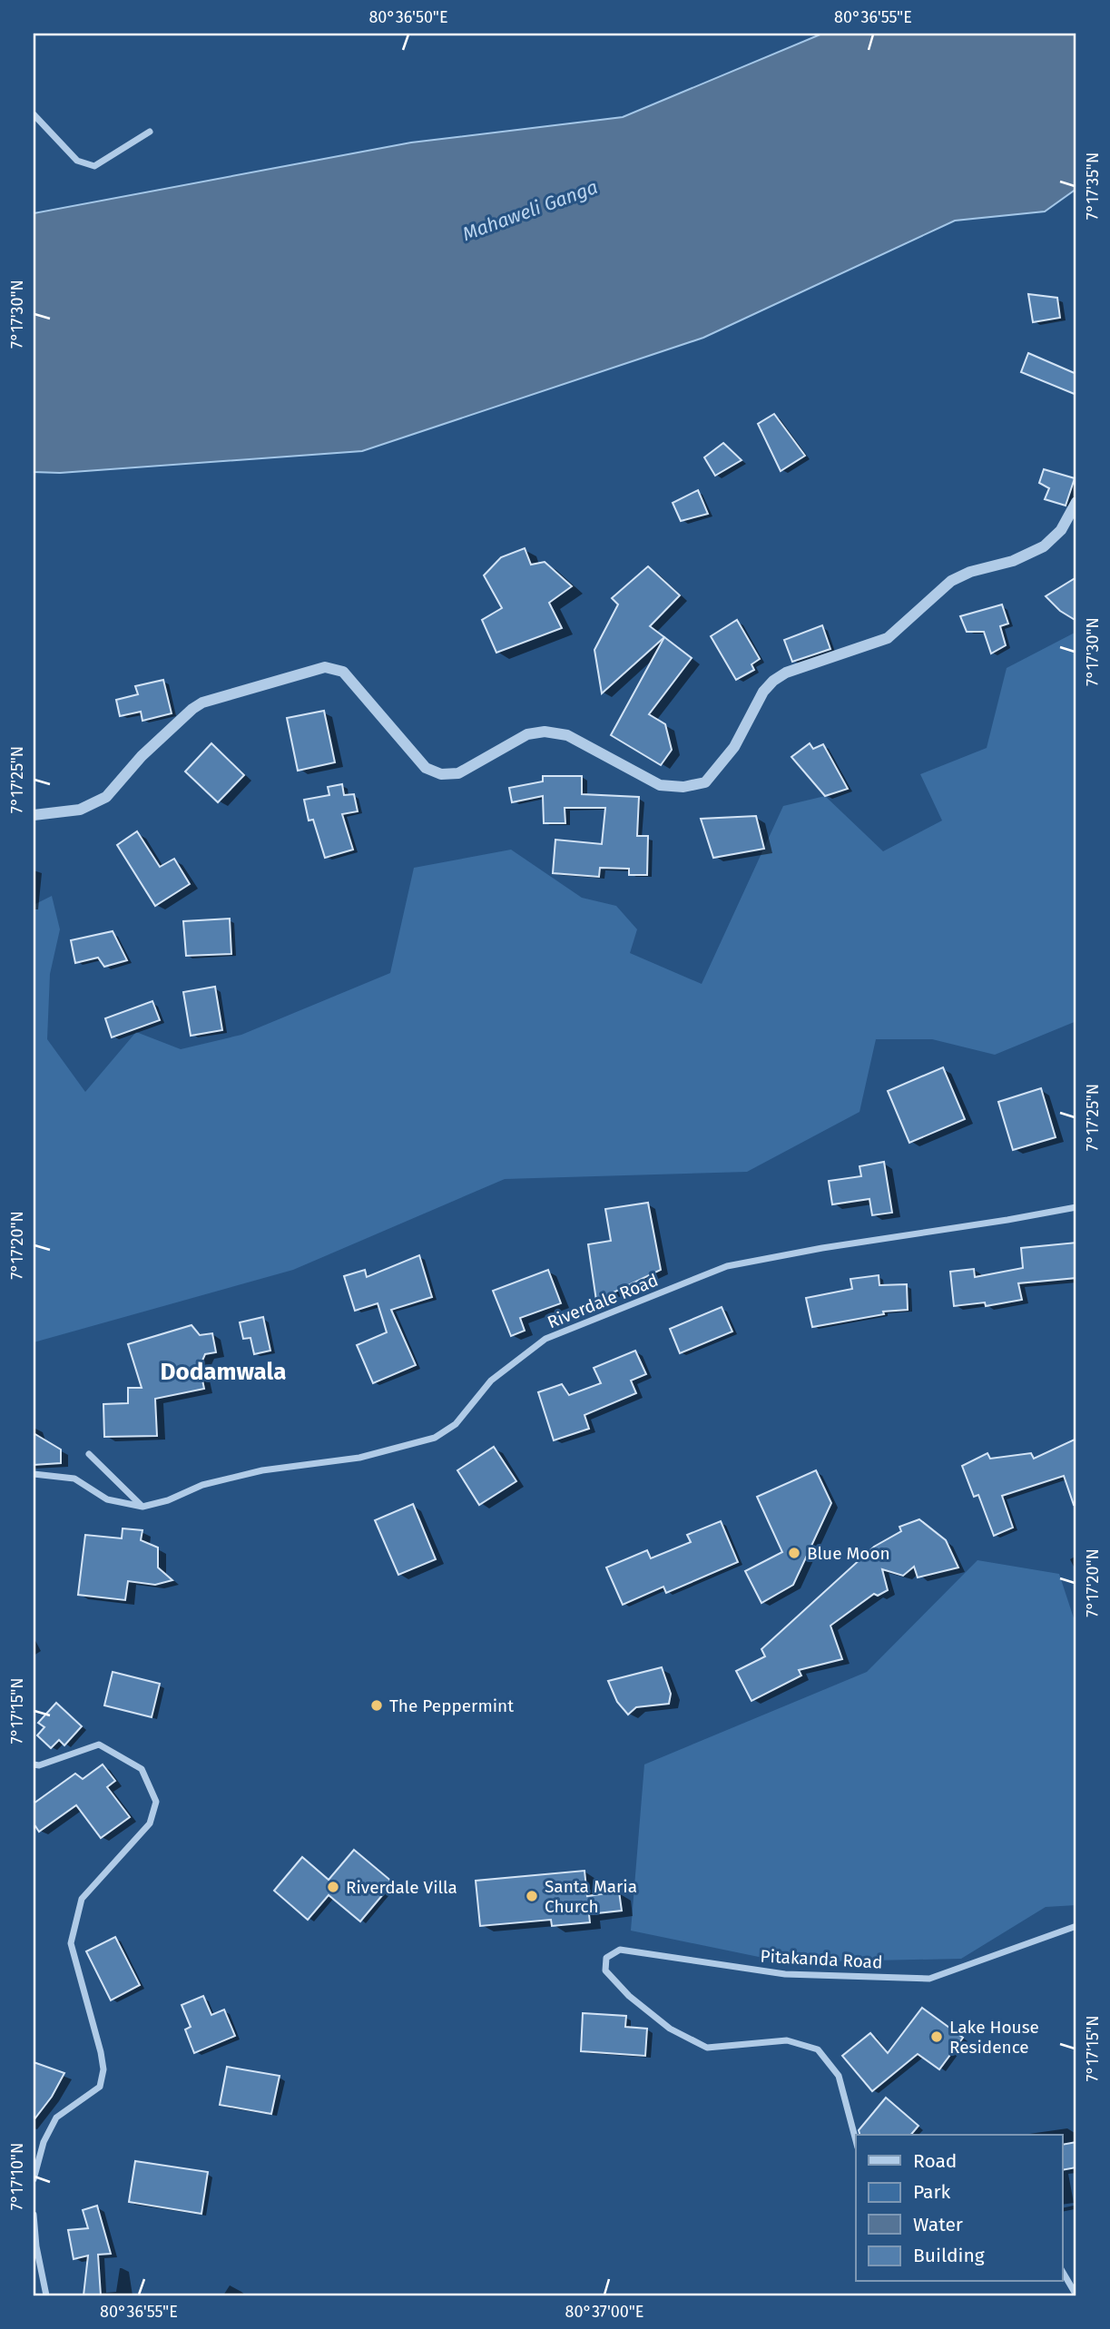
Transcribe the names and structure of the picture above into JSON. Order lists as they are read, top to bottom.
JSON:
{
  "streets": {
    "street": ["Riverdale Road", "Pitakanda Road"]
  },
  "districts": ["Dodamwala"],
  "water": ["Mahaweli Ganga"],
  "places": [
    "Blue Moon",
    "The Peppermint",
    "Riverdale Villa",
    "Santa Maria Church",
    "Lake House Residence"
  ],
  "legend": [
    "Road",
    "Park",
    "Water",
    "Building"
  ],
  "coordinates": [
    "80°36'50\"E",
    "80°36'55\"E",
    "7°17'35\"N",
    "7°17'30\"N",
    "7°17'25\"N",
    "7°17'20\"N",
    "7°17'15\"N",
    "7°17'10\"N",
    "80°37'00\"E"
  ]
}
